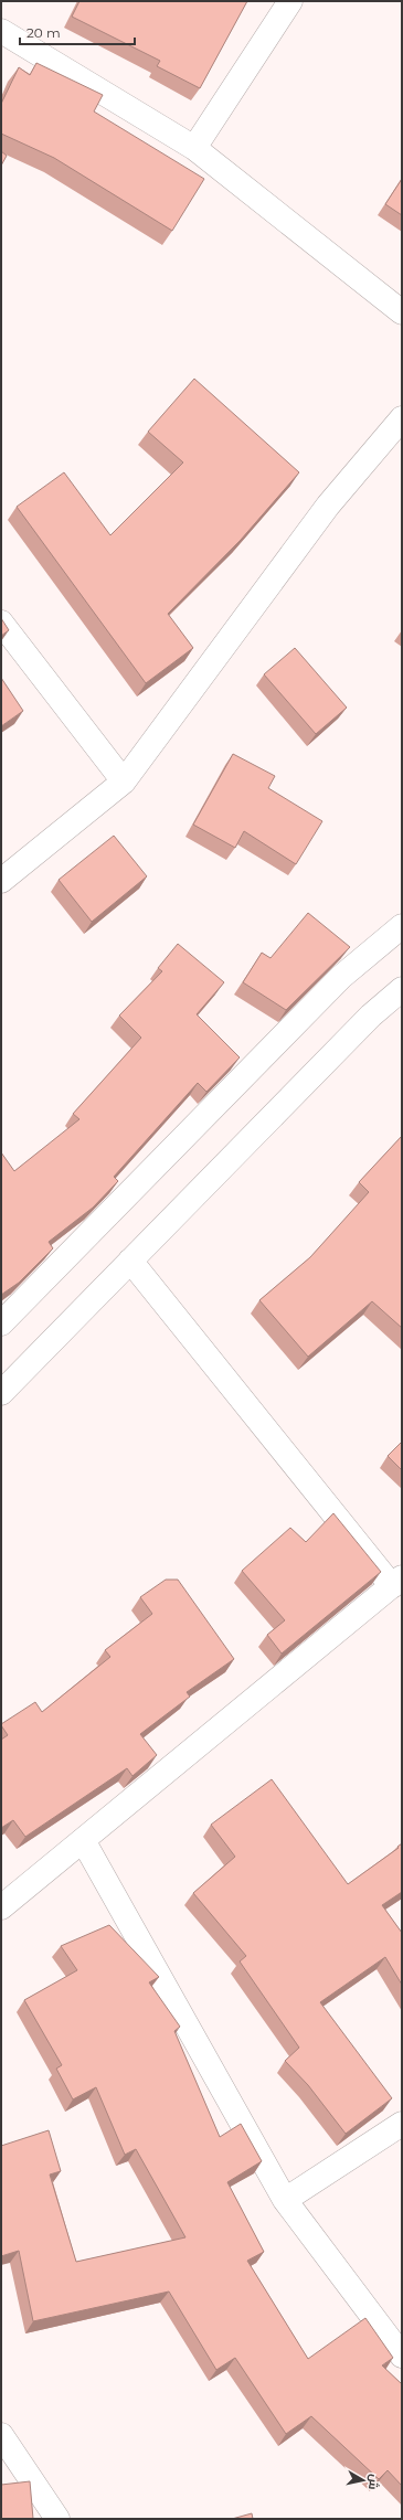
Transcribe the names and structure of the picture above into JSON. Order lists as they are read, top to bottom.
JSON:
{
  "scale_bar": "20 m",
  "north": "right"
}
